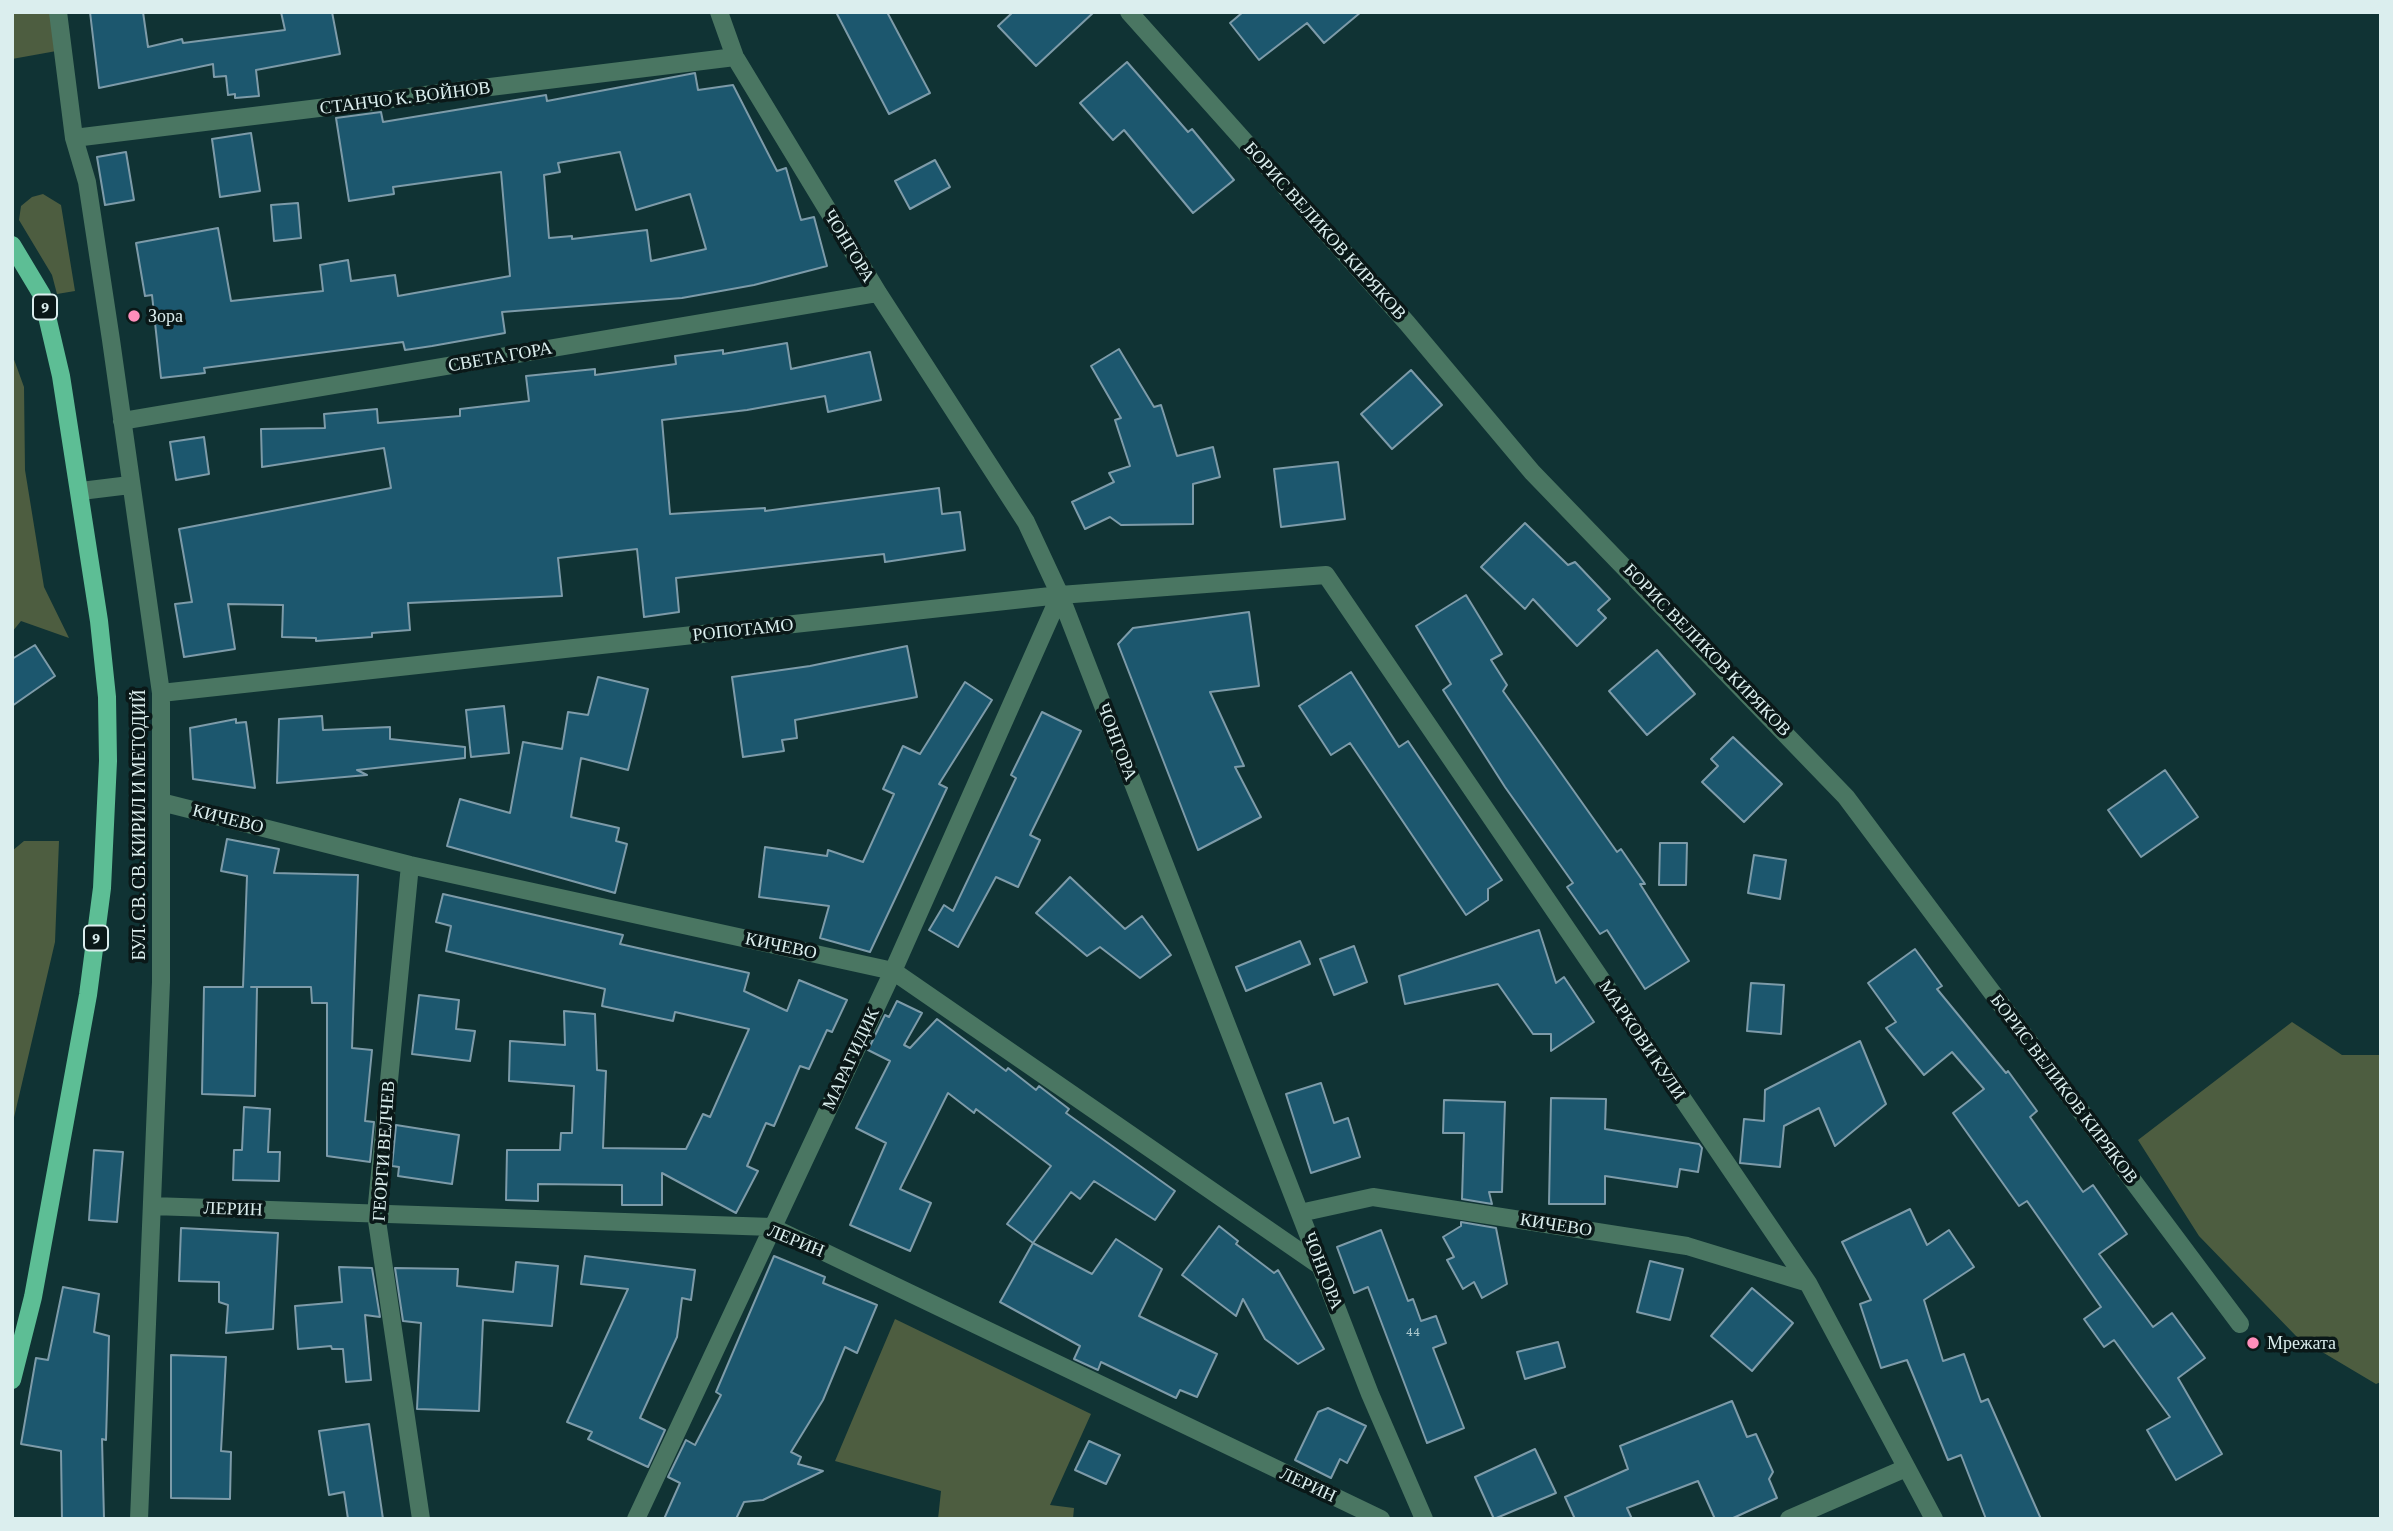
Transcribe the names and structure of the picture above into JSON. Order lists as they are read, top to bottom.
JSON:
{
  "streets": {
    "main road": ["9", "БУЛ. СВ. СВ. КИРИЛ И МЕТОДИЙ"],
    "street": [
      "СТАНЧО К. ВОЙНОВ",
      "БОРИС ВЕЛИКОВ КИРЯКОВ",
      "ЧОНГОРА",
      "СВЕТА ГОРА",
      "РОПОТАМО",
      "КИЧЕВО",
      "МАРКОВИ КУЛИ",
      "МАРАГИДИК",
      "ГЕОРГИ ВЕЛЧЕВ",
      "ЛЕРИН"
    ]
  },
  "crossings": [
    ["СТАНЧО К. ВОЙНОВ", "ЧОНГОРА"],
    ["СТАНЧО К. ВОЙНОВ", "БУЛ. СВ. СВ. КИРИЛ И МЕТОДИЙ"],
    ["ЧОНГОРА", "СВЕТА ГОРА"],
    ["ЧОНГОРА", "РОПОТАМО"],
    ["ЧОНГОРА", "КИЧЕВО"],
    ["ЧОНГОРА", "МАРАГИДИК"],
    ["СВЕТА ГОРА", "БУЛ. СВ. СВ. КИРИЛ И МЕТОДИЙ"],
    ["РОПОТАМО", "БУЛ. СВ. СВ. КИРИЛ И МЕТОДИЙ"],
    ["РОПОТАМО", "МАРКОВИ КУЛИ"],
    ["РОПОТАМО", "МАРАГИДИК"],
    ["КИЧЕВО", "БУЛ. СВ. СВ. КИРИЛ И МЕТОДИЙ"],
    ["КИЧЕВО", "МАРКОВИ КУЛИ"],
    ["КИЧЕВО", "МАРАГИДИК"],
    ["КИЧЕВО", "ГЕОРГИ ВЕЛЧЕВ"],
    ["БУЛ. СВ. СВ. КИРИЛ И МЕТОДИЙ", "ЛЕРИН"],
    ["МАРАГИДИК", "ЛЕРИН"],
    ["ГЕОРГИ ВЕЛЧЕВ", "ЛЕРИН"]
  ],
  "places": ["Зора", "Мрежата"],
  "house_numbers": ["44"]
}
